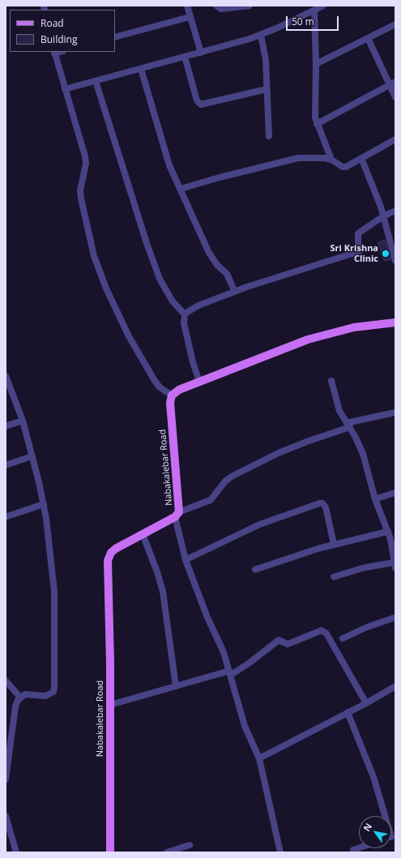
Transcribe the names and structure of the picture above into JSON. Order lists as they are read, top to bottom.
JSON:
{
  "streets": {
    "main road": ["Nabakalebar Road"]
  },
  "places": ["Sri Krishna Clinic"],
  "legend": ["Road", "Building"],
  "scale_bar": "50 m",
  "north": "top left"
}
